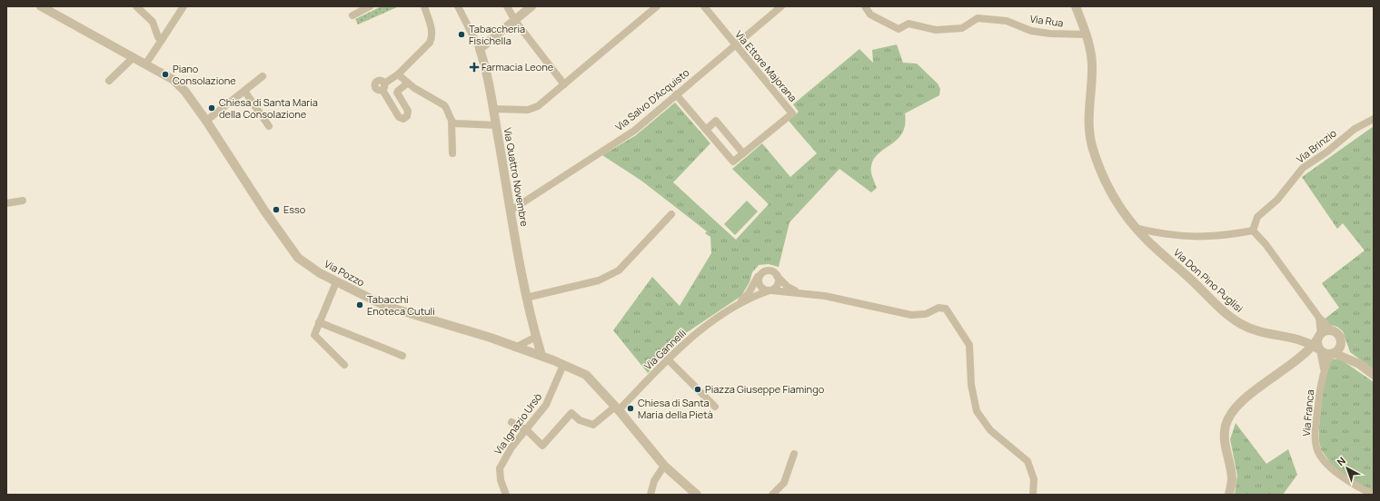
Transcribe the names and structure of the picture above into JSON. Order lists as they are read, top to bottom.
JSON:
{
  "streets": {
    "street": [
      "Via Rua",
      "Via Ettore Majorana",
      "Via Salvo D'Acquisto",
      "Via Brinzio",
      "Via Quattro Novembre",
      "Via Pozzo",
      "Via Don Pino Puglisi",
      "Via Gannelli",
      "Via Franca",
      "Via Ignazio Ursò"
    ]
  },
  "crossings": [
    ["Via Rua", "Via Don Pino Puglisi"],
    ["Via Ettore Majorana", "Via Salvo D'Acquisto"],
    ["Via Salvo D'Acquisto", "Via Quattro Novembre"],
    ["Via Quattro Novembre", "Via Pozzo"],
    ["Via Pozzo", "Via Gannelli"],
    ["Via Pozzo", "Via Ignazio Ursò"],
    ["Via Gannelli", "Via Ignazio Ursò"]
  ],
  "places": {
    "other": [
      "Tabaccheria Fisichella",
      "Piano Consolazione",
      "Chiesa di Santa Maria della Consolazione",
      "Esso",
      "Tabacchi Enoteca Cutuli",
      "Piazza Giuseppe Fiamingo",
      "Chiesa di Santa Maria della Pietà"
    ],
    "health": ["Farmacia Leone"]
  },
  "north": "top left"
}
